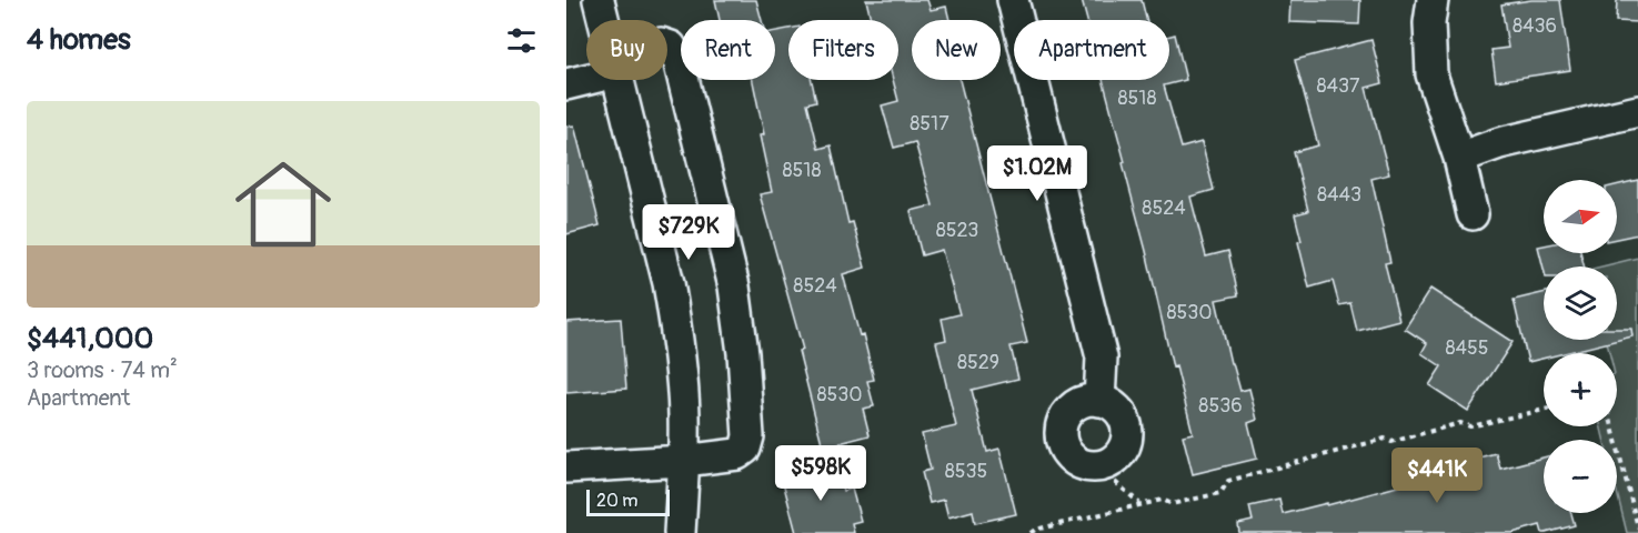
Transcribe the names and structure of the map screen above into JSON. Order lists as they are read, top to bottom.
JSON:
{
  "house_numbers": [
    "8436",
    "8437",
    "8518",
    "8517",
    "8518",
    "8443",
    "8524",
    "8523",
    "8524",
    "8530",
    "8455",
    "8529",
    "8530",
    "8536",
    "8535"
  ],
  "scale_bar": "20 m",
  "north": "right",
  "page": {
    "heading": "4 homes",
    "chip": [
      "Buy",
      "Rent",
      "Filters",
      "New",
      "Apartment"
    ],
    "list": [
      {
        "name": "$441,000",
        "note": "3 rooms · 74 m² · Apartment"
      }
    ],
    "price": [
      "$1.02M",
      "$729K",
      "$598K",
      "$441K"
    ],
    "map_buttons": ["+", "−"],
    "scale": "20 m"
  }
}
